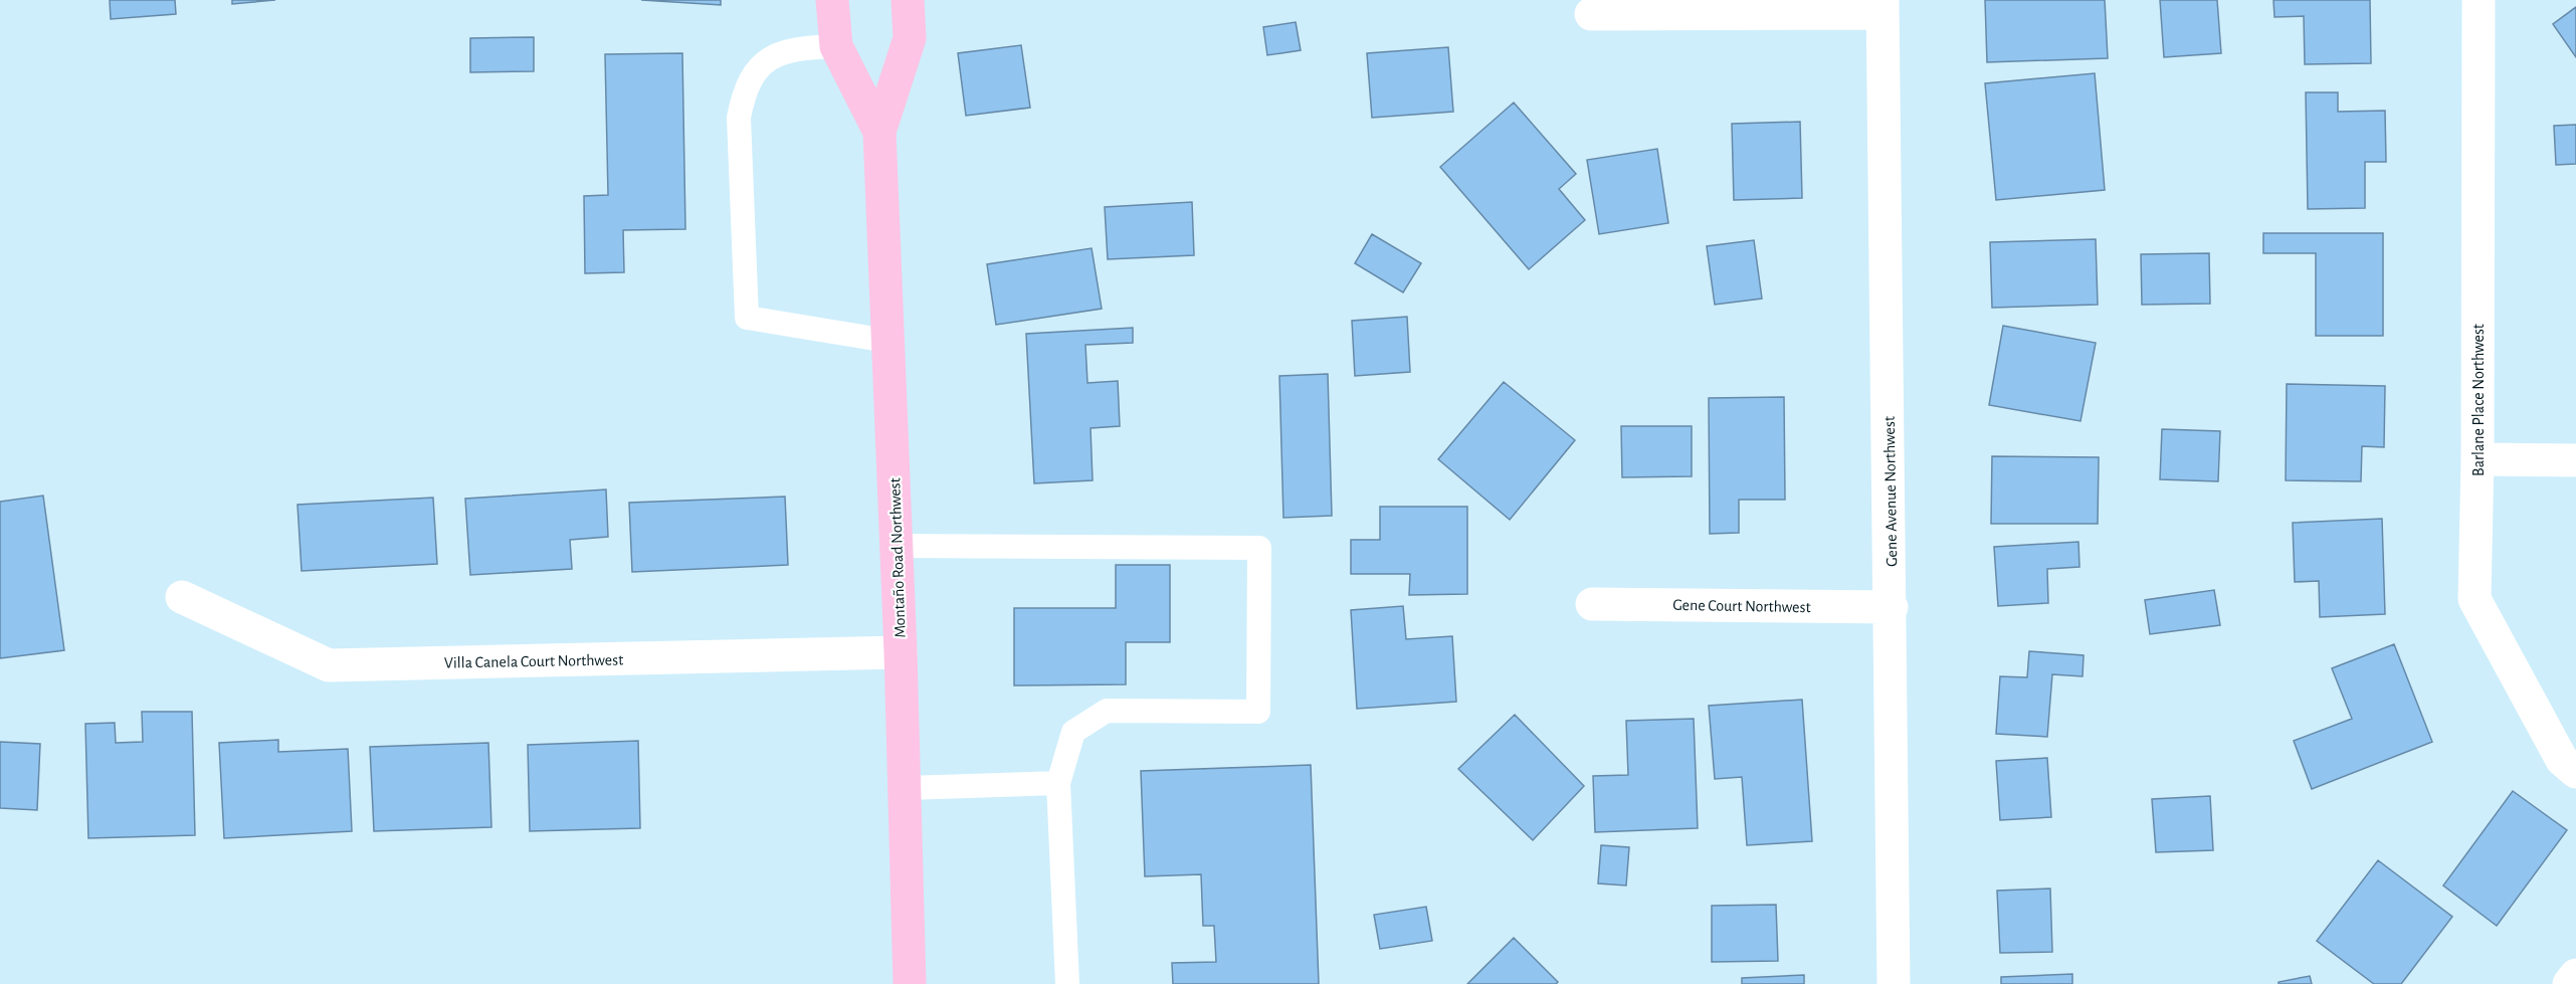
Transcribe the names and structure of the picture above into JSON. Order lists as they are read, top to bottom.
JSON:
{
  "streets": {
    "main road": ["Montaño Road Northwest"],
    "street": [
      "Barlane Place Northwest",
      "Gene Avenue Northwest",
      "Gene Court Northwest",
      "Villa Canela Court Northwest"
    ]
  },
  "crossings": [
    ["Gene Avenue Northwest", "Gene Court Northwest"],
    ["Montaño Road Northwest", "Villa Canela Court Northwest"]
  ]
}
